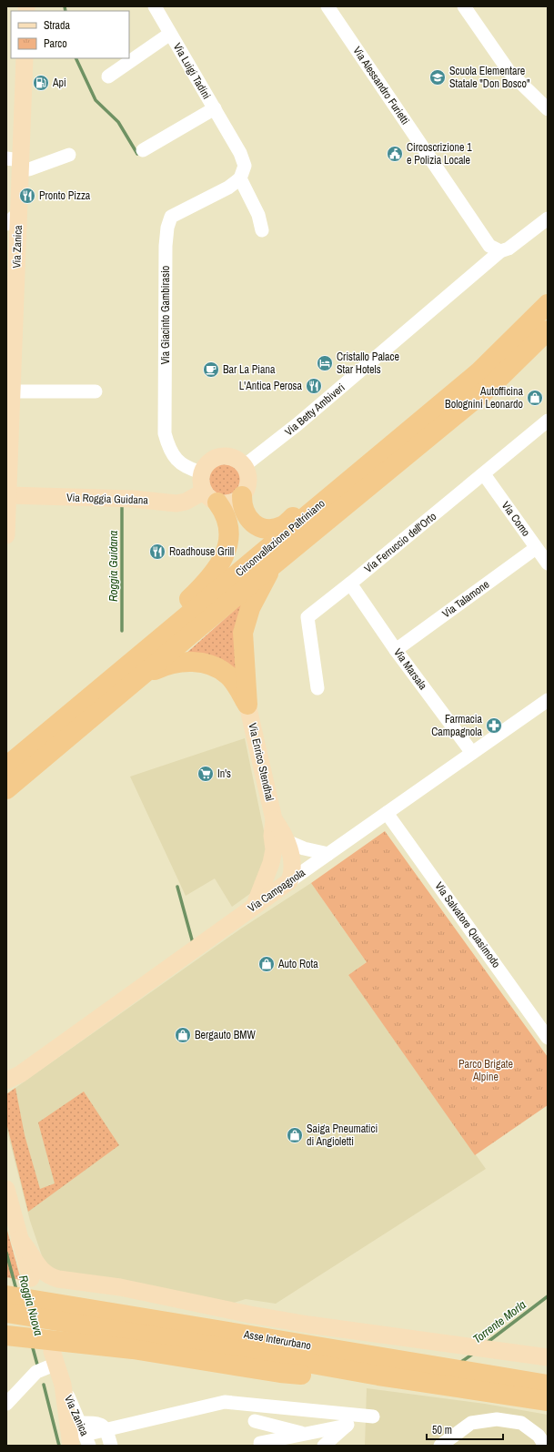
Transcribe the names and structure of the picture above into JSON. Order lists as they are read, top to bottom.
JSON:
{
  "streets": {
    "highway": ["Circonvallazione Paltriniano", "Asse Interurbano"],
    "main road": [
      "Via Zanica",
      "Via Roggia Guidana",
      "Via Enrico Stendhal",
      "Via Campagnola"
    ],
    "street": [
      "Via Luigi Tadini",
      "Via Alessandro Furietti",
      "Via Giacinto Gambirasio",
      "Via Betty Ambiveri",
      "Via Como",
      "Via Ferruccio dell'Orto",
      "Via Talamone",
      "Via Marsala",
      "Via Salvatore Quasimodo"
    ]
  },
  "crossings": [
    ["Via Luigi Tadini", "Via Giacinto Gambirasio"],
    ["Via Alessandro Furietti", "Via Betty Ambiveri"],
    ["Via Zanica", "Via Roggia Guidana"],
    ["Via Giacinto Gambirasio", "Via Betty Ambiveri"],
    ["Via Giacinto Gambirasio", "Via Roggia Guidana"],
    ["Via Betty Ambiveri", "Via Roggia Guidana"],
    ["Via Como", "Via Ferruccio dell'Orto"],
    ["Via Como", "Via Talamone"],
    ["Via Ferruccio dell'Orto", "Via Marsala"],
    ["Via Talamone", "Via Marsala"],
    ["Via Marsala", "Via Campagnola"],
    ["Via Enrico Stendhal", "Via Campagnola"],
    ["Via Campagnola", "Via Salvatore Quasimodo"]
  ],
  "water": ["Roggia Guidana", "Roggia Nuova", "Torrente Morla"],
  "parks": ["Parco Brigate Alpine"],
  "places": {
    "school or university": ["Scuola Elementare Statale \"Don Bosco\""],
    "fuel station": ["Api"],
    "public building": ["Circoscrizione 1 e Polizia Locale"],
    "restaurant": ["Pronto Pizza", "L'Antica Perosa", "Roadhouse Grill"],
    "hotel": ["Cristallo Palace Star Hotels"],
    "cafe": ["Bar La Piana"],
    "shop": [
      "Autofficina Bolognini Leonardo",
      "Auto Rota",
      "Bergauto BMW",
      "Saiga Pneumatici di Angioletti"
    ],
    "pharmacy": ["Farmacia Campagnola"],
    "supermarket": ["In's"]
  },
  "legend": ["Strada", "Parco"],
  "scale_bar": "50 m"
}
